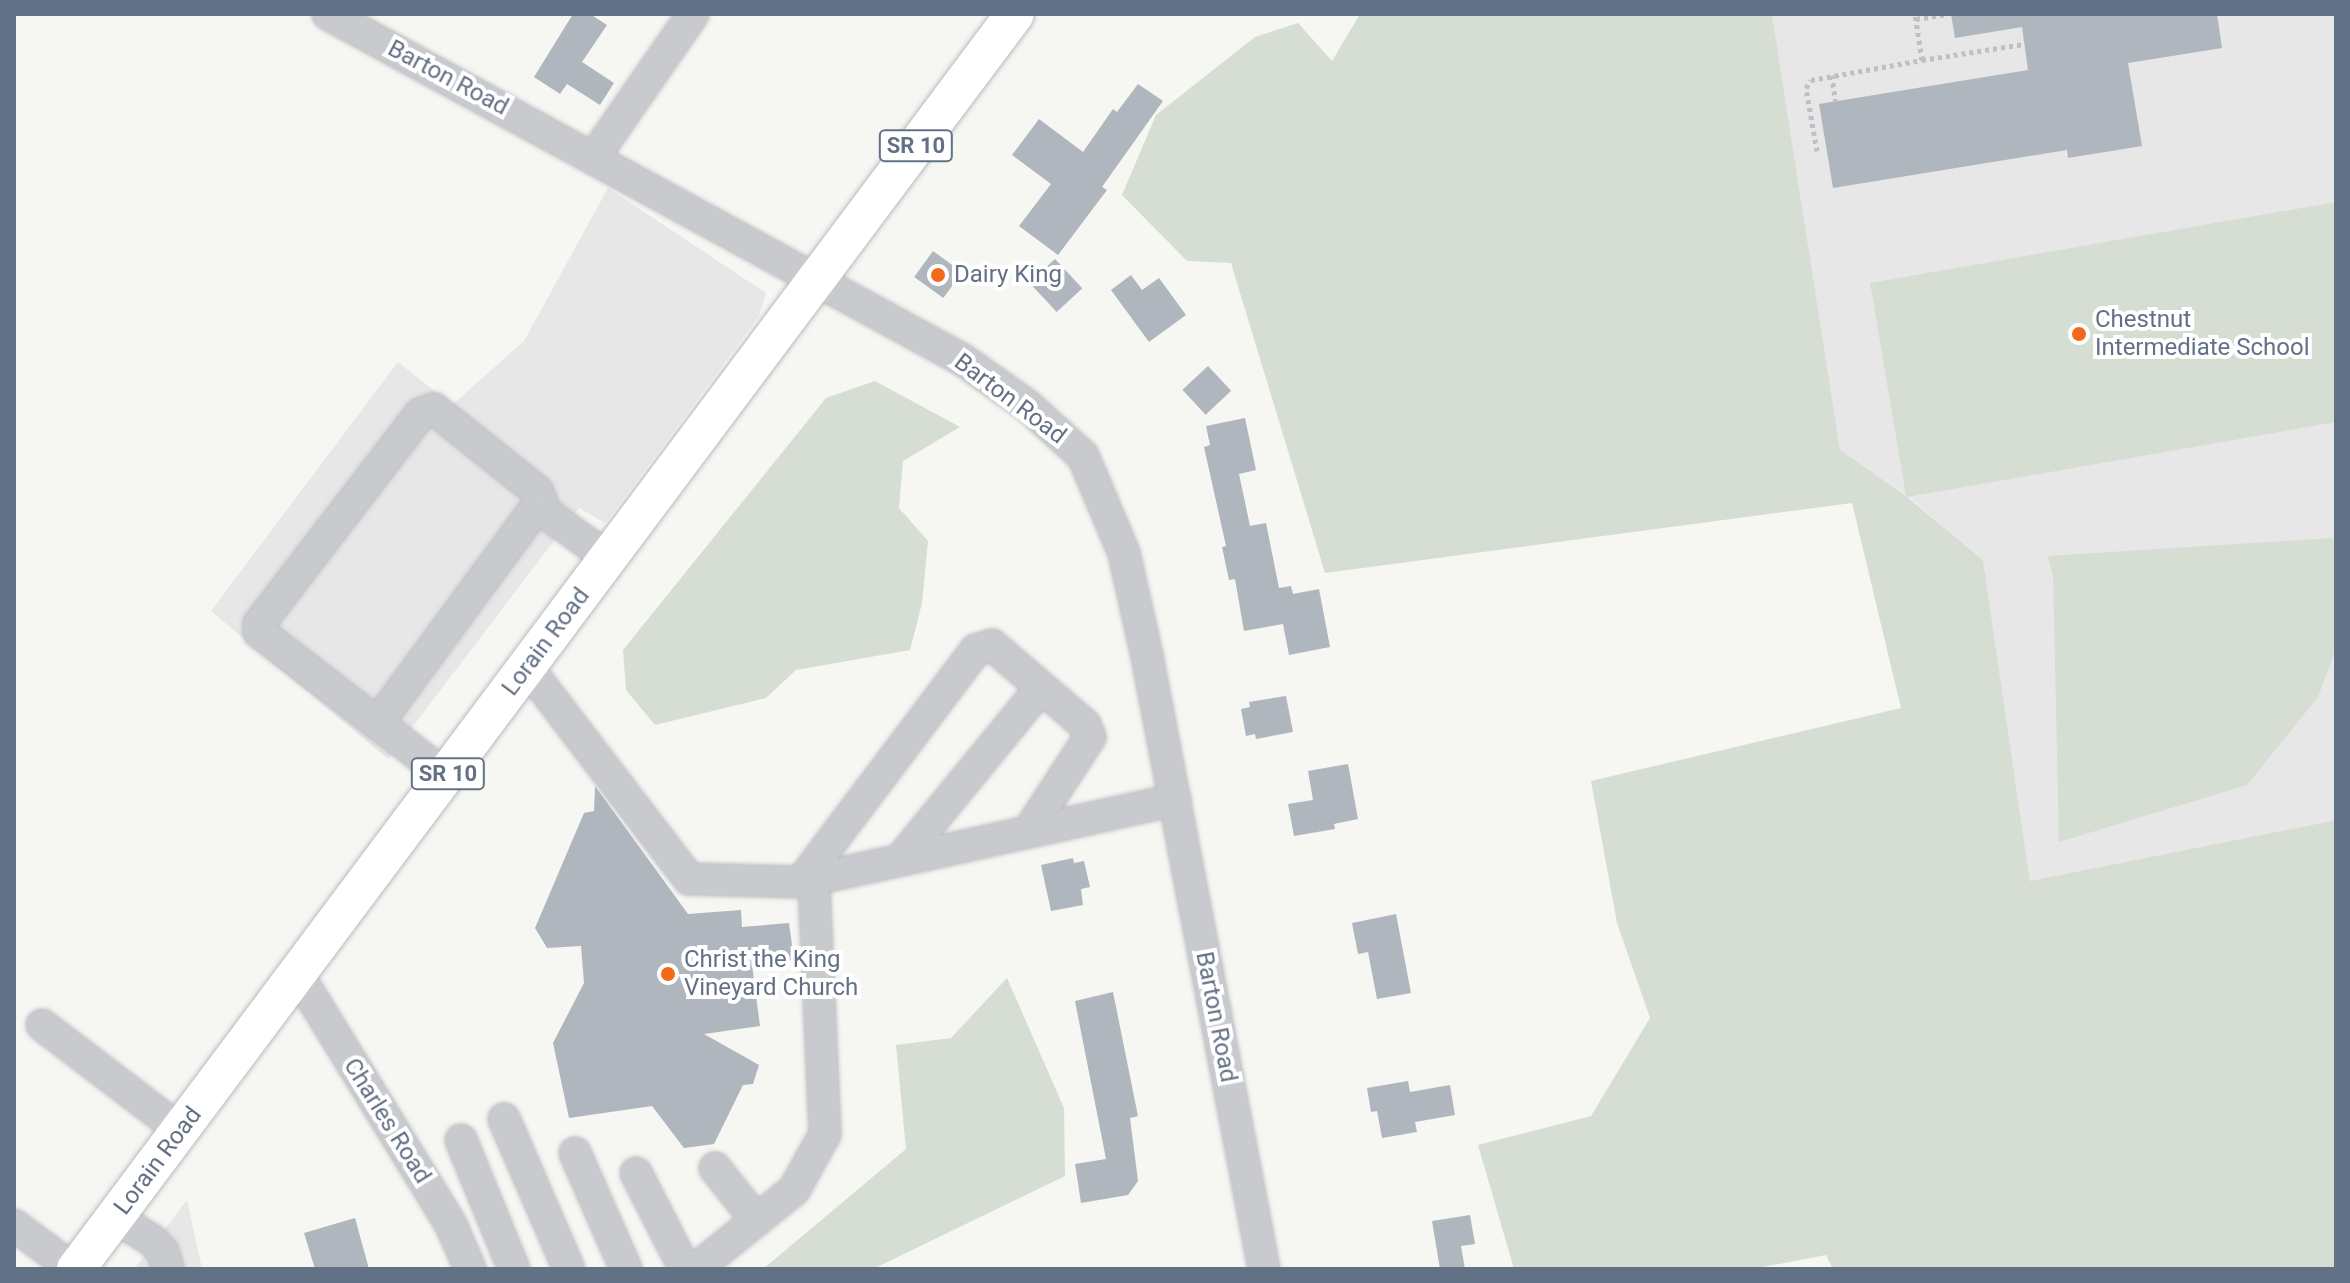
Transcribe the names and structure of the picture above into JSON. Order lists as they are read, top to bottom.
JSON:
{
  "streets": {
    "main road": ["SR 10", "Lorain Road"],
    "street": ["Barton Road", "Charles Road"]
  },
  "crossings": [
    ["Barton Road", "Lorain Road"],
    ["Lorain Road", "Charles Road"]
  ],
  "places": ["Dairy King", "Chestnut Intermediate School", "Christ the King Vineyard Church"]
}
